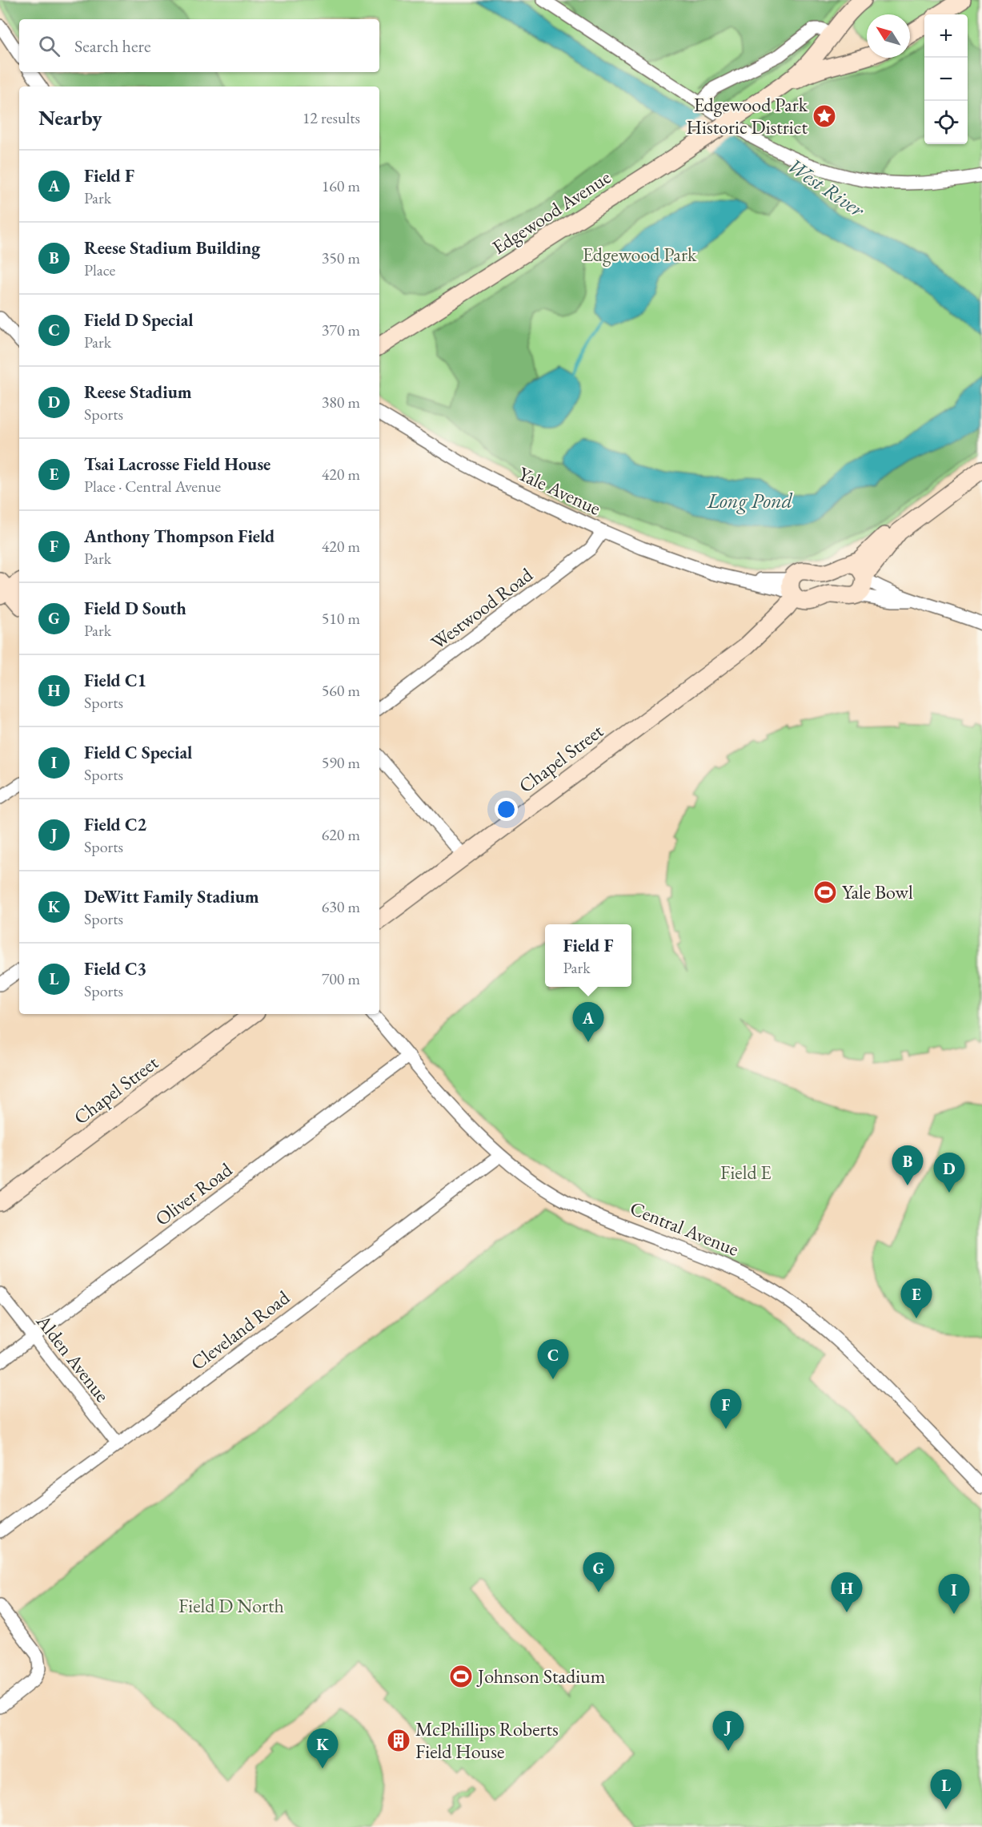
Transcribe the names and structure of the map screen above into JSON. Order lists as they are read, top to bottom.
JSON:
{
  "streets": {
    "street": [
      "Edgewood Avenue",
      "Yale Avenue",
      "Westwood Road",
      "Chapel Street",
      "Oliver Road",
      "Central Avenue",
      "Cleveland Road",
      "Alden Avenue"
    ]
  },
  "crossings": [
    ["Yale Avenue", "Westwood Road"],
    ["Yale Avenue", "Chapel Street"],
    ["Oliver Road", "Central Avenue"],
    ["Oliver Road", "Alden Avenue"],
    ["Central Avenue", "Cleveland Road"],
    ["Cleveland Road", "Alden Avenue"]
  ],
  "water": ["West River", "Long Pond"],
  "parks": ["Edgewood Park", "Field E", "Field D North"],
  "places": {
    "place": ["Edgewood Park Historic District"],
    "sports": ["Yale Bowl", "Johnson Stadium"],
    "building": ["McPhillips Roberts Field House"]
  },
  "north": "top left",
  "page": {
    "map_buttons": ["+", "−"],
    "search": "Search here",
    "heading": ["Nearby", "12 results"],
    "list": [
      {
        "mark": "A",
        "name": "Field F",
        "note": "Park",
        "value": "160 m"
      },
      {
        "mark": "B",
        "name": "Reese Stadium Building",
        "note": "Place",
        "value": "350 m"
      },
      {
        "mark": "C",
        "name": "Field D Special",
        "note": "Park",
        "value": "370 m"
      },
      {
        "mark": "D",
        "name": "Reese Stadium",
        "note": "Sports",
        "value": "380 m"
      },
      {
        "mark": "E",
        "name": "Tsai Lacrosse Field House",
        "note": "Place · Central Avenue",
        "value": "420 m"
      },
      {
        "mark": "F",
        "name": "Anthony Thompson Field",
        "note": "Park",
        "value": "420 m"
      },
      {
        "mark": "G",
        "name": "Field D South",
        "note": "Park",
        "value": "510 m"
      },
      {
        "mark": "H",
        "name": "Field C1",
        "note": "Sports",
        "value": "560 m"
      },
      {
        "mark": "I",
        "name": "Field C Special",
        "note": "Sports",
        "value": "590 m"
      },
      {
        "mark": "J",
        "name": "Field C2",
        "note": "Sports",
        "value": "620 m"
      },
      {
        "mark": "K",
        "name": "DeWitt Family Stadium",
        "note": "Sports",
        "value": "630 m"
      },
      {
        "mark": "L",
        "name": "Field C3",
        "note": "Sports",
        "value": "700 m"
      }
    ],
    "popup": ["Field F", "Park"],
    "pins": [
      "A",
      "B",
      "D",
      "E",
      "C",
      "F",
      "G",
      "H",
      "I",
      "J",
      "K",
      "L"
    ]
  }
}
